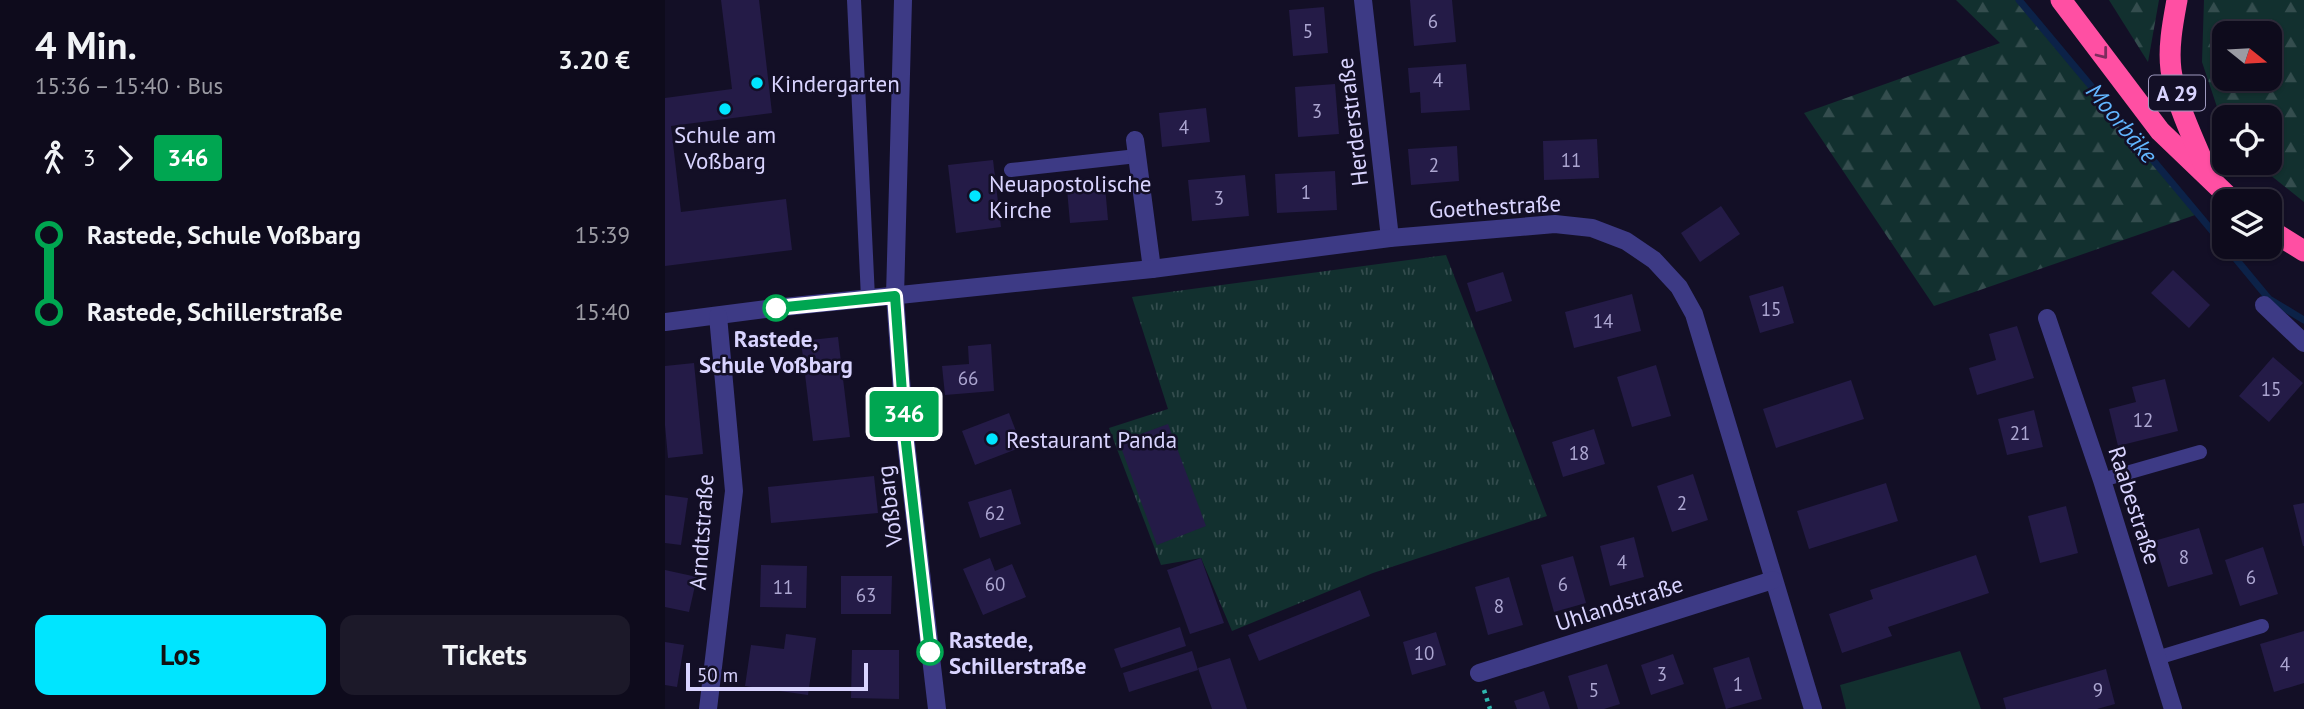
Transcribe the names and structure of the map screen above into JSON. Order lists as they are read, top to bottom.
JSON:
{
  "streets": {
    "highway": ["A 29"],
    "street": [
      "Herderstraße",
      "Goethestraße",
      "Raabestraße",
      "Voßbarg",
      "Arndtstraße",
      "Uhlandstraße"
    ]
  },
  "crossings": [
    ["Herderstraße", "Goethestraße"],
    ["Goethestraße", "Voßbarg"],
    ["Goethestraße", "Arndtstraße"],
    ["Goethestraße", "Uhlandstraße"]
  ],
  "water": ["Moorbäke"],
  "places": [
    "Kindergarten",
    "Schule am Voßbarg",
    "Neuapostolische Kirche",
    "Rastede, Schule Voßbarg",
    "Restaurant Panda",
    "Rastede, Schillerstraße"
  ],
  "lines": ["bus line 346"],
  "house_numbers": [
    "6",
    "5",
    "4",
    "3",
    "4",
    "11",
    "2",
    "1",
    "3",
    "15",
    "14",
    "66",
    "15",
    "12",
    "21",
    "18",
    "2",
    "62",
    "8",
    "4",
    "6",
    "60",
    "6",
    "11",
    "63",
    "8",
    "10",
    "4",
    "3",
    "1",
    "5",
    "9"
  ],
  "scale_bar": "50 m",
  "north": "right",
  "page": {
    "heading": ["4 Min.", "15:36 – 15:40 · Bus", "3.20 €"],
    "on_map": "346",
    "legs": ["3", "346"],
    "list": [
      {
        "name": "Rastede, Schule Voßbarg",
        "value": "15:39"
      },
      {
        "name": "Rastede, Schillerstraße",
        "value": "15:40"
      }
    ],
    "buttons": ["Los", "Tickets"],
    "scale": "50 m"
  }
}
